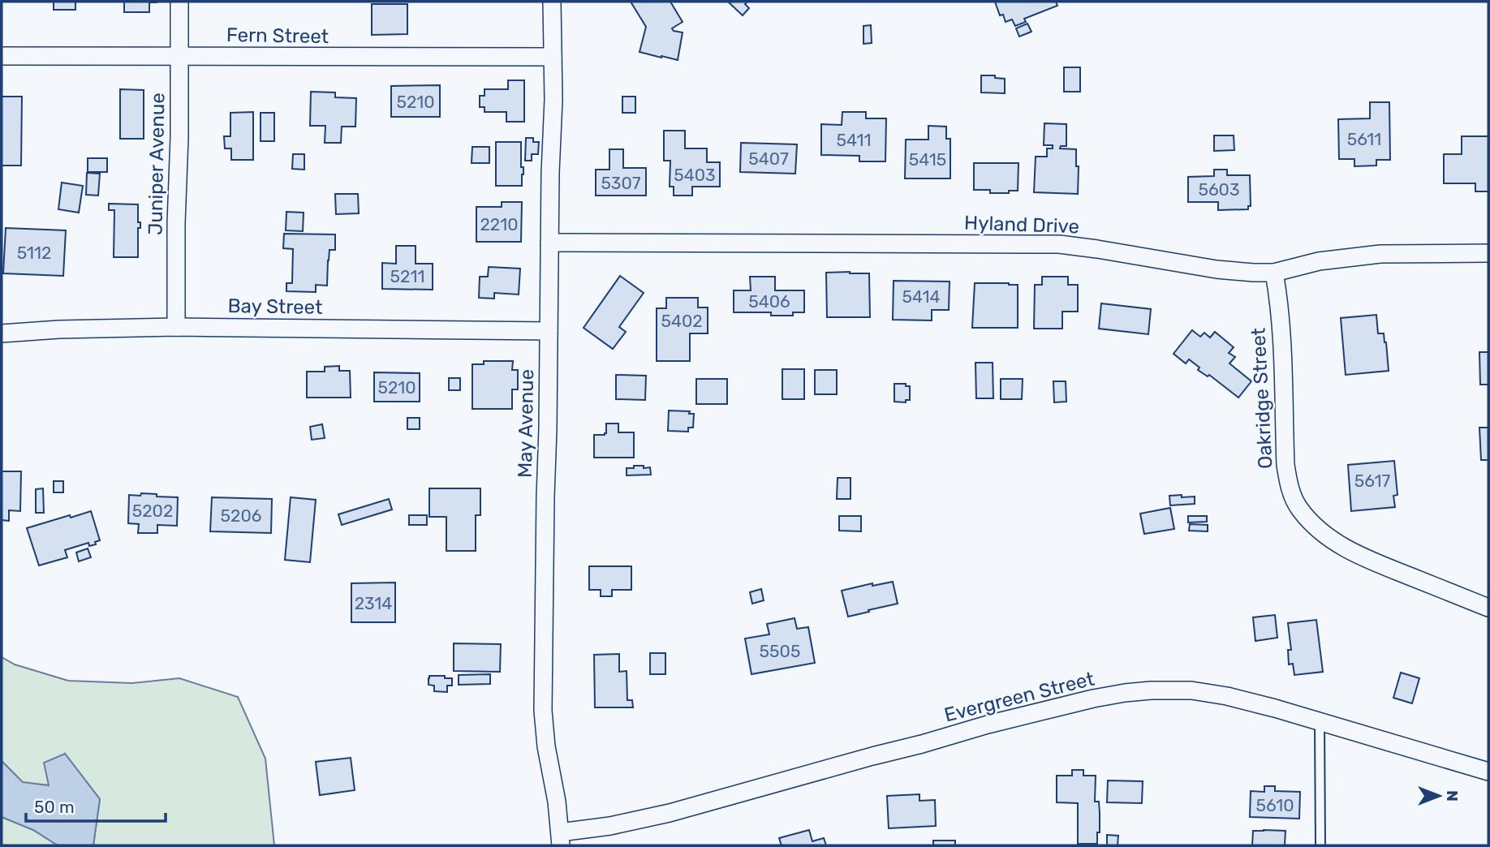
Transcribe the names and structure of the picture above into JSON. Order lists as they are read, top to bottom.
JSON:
{
  "streets": {
    "street": [
      "Fern Street",
      "Juniper Avenue",
      "Hyland Drive",
      "Bay Street",
      "Oakridge Street",
      "May Avenue",
      "Evergreen Street"
    ]
  },
  "crossings": [
    ["Fern Street", "Juniper Avenue"],
    ["Fern Street", "May Avenue"],
    ["Juniper Avenue", "Bay Street"],
    ["Hyland Drive", "Oakridge Street"],
    ["Hyland Drive", "May Avenue"],
    ["Bay Street", "May Avenue"],
    ["May Avenue", "Evergreen Street"]
  ],
  "house_numbers": [
    "5210",
    "5611",
    "5411",
    "5407",
    "5415",
    "5403",
    "5307",
    "5603",
    "2210",
    "5112",
    "5211",
    "5414",
    "5406",
    "5402",
    "5210",
    "5617",
    "5202",
    "5206",
    "2314",
    "5505",
    "5610"
  ],
  "scale_bar": "50 m",
  "north": "right"
}
